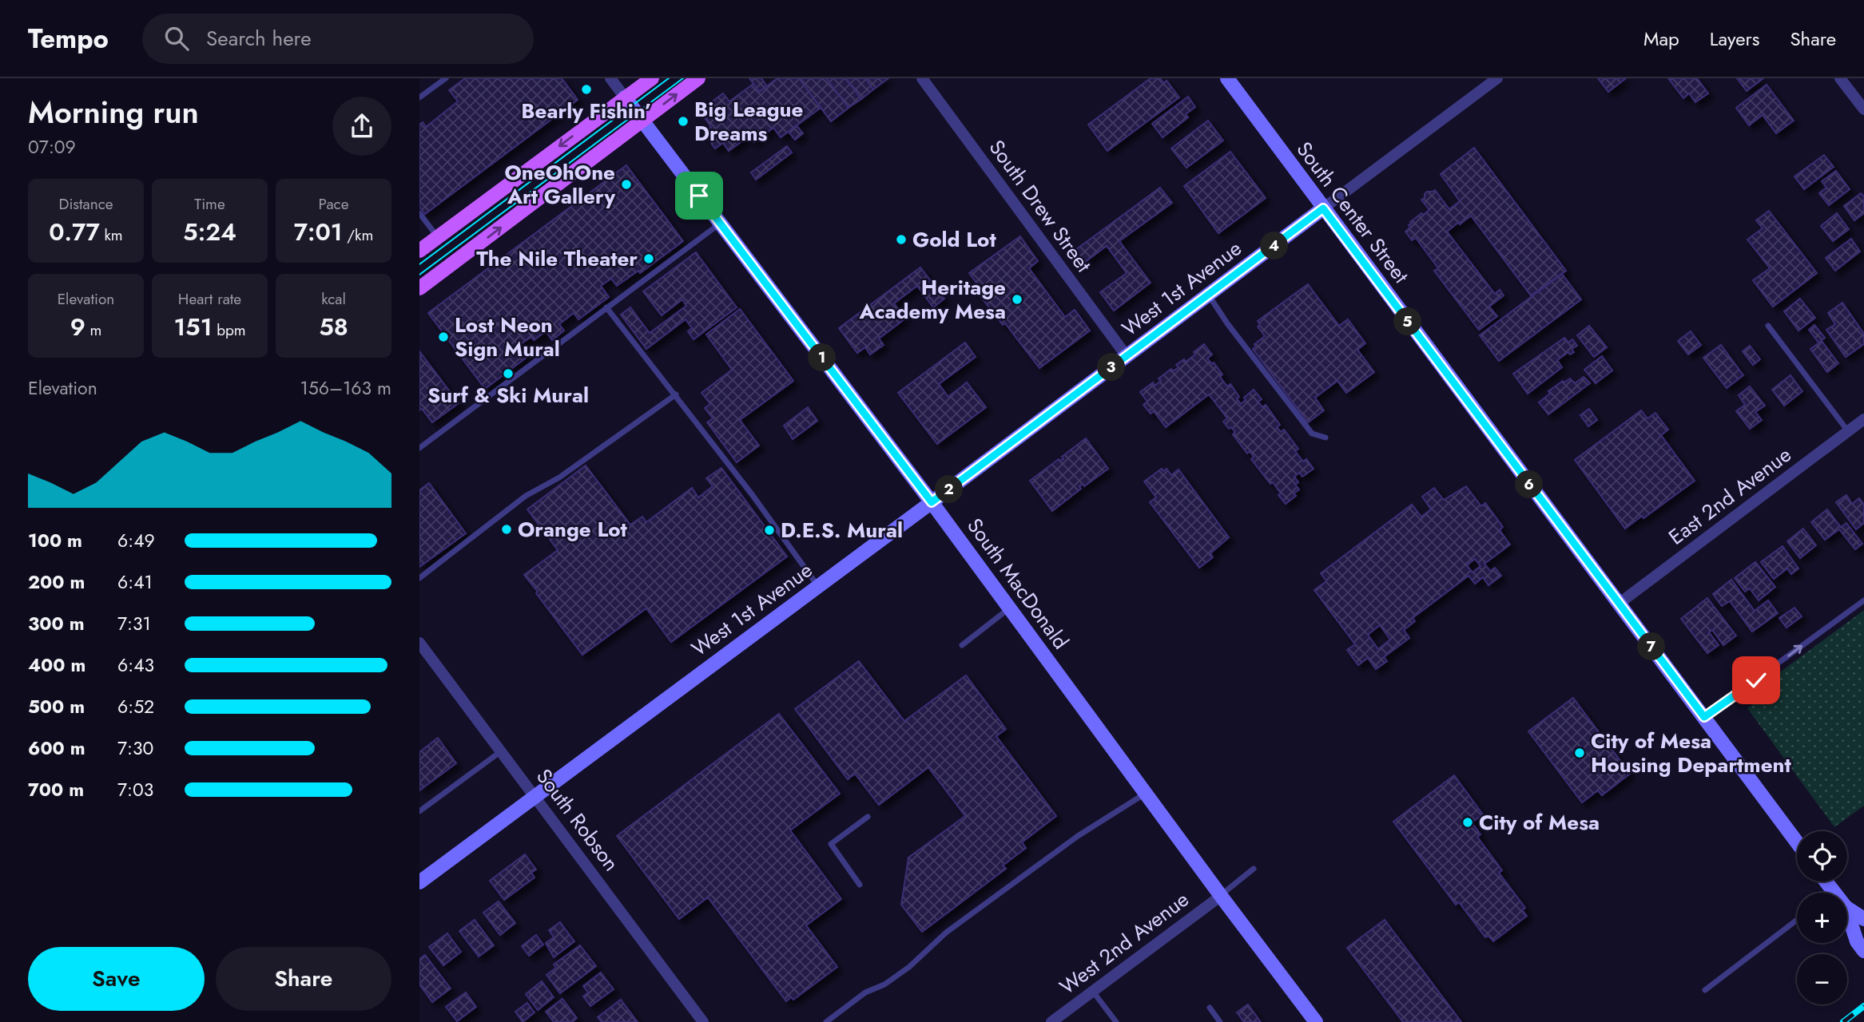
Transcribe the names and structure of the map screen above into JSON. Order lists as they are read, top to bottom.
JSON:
{
  "streets": {
    "street": [
      "South Drew Street",
      "South Center Street",
      "West 1st Avenue",
      "East 2nd Avenue",
      "South MacDonald",
      "South Robson",
      "West 2nd Avenue"
    ]
  },
  "crossings": [
    ["South Drew Street", "West 1st Avenue"],
    ["South Center Street", "West 1st Avenue"],
    ["South Center Street", "East 2nd Avenue"],
    ["West 1st Avenue", "South MacDonald"],
    ["West 1st Avenue", "South Robson"],
    ["South MacDonald", "West 2nd Avenue"]
  ],
  "places": [
    "Bearly Fishin’",
    "Big League Dreams",
    "OneOhOne Art Gallery",
    "Gold Lot",
    "The Nile Theater",
    "Heritage Academy Mesa",
    "Lost Neon Sign Mural",
    "Surf & Ski Mural",
    "Orange Lot",
    "D.E.S. Mural",
    "City of Mesa Housing Department",
    "City of Mesa"
  ],
  "page": {
    "header": "Tempo",
    "search": "Search here",
    "nav": ["Map", "Layers", "Share"],
    "heading": ["Morning run", "07:09"],
    "stats": [
      ["Distance", "0.77 km"],
      ["Time", "5:24"],
      ["Pace", "7:01 /km"],
      ["Elevation", "9 m"],
      ["Heart rate", "151 bpm"],
      ["kcal", "58"]
    ],
    "pins": [
      "4",
      "5",
      "1",
      "3",
      "6",
      "2",
      "7"
    ],
    "chart": ["Elevation", "156–163 m"],
    "list": [
      {
        "name": "100 m",
        "note": "6:49"
      },
      {
        "name": "200 m",
        "note": "6:41"
      },
      {
        "name": "300 m",
        "note": "7:31"
      },
      {
        "name": "400 m",
        "note": "6:43"
      },
      {
        "name": "500 m",
        "note": "6:52"
      },
      {
        "name": "600 m",
        "note": "7:30"
      },
      {
        "name": "700 m",
        "note": "7:03"
      }
    ],
    "map_buttons": ["+", "−"],
    "buttons": ["Save", "Share"]
  }
}
